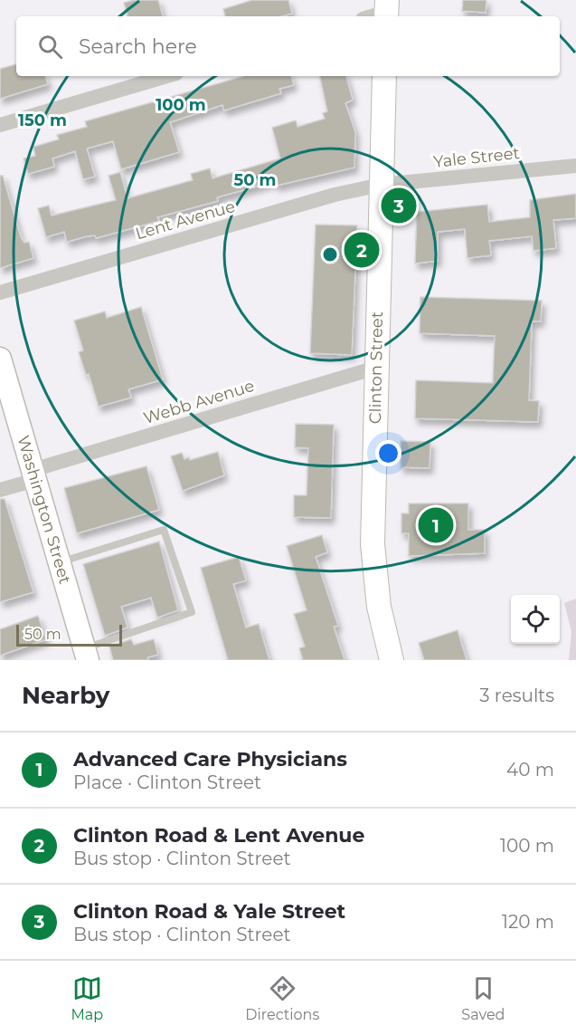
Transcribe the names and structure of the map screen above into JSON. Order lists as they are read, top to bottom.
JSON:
{
  "streets": {
    "main road": ["Clinton Street", "Washington Street"],
    "street": ["Yale Street", "Lent Avenue", "Webb Avenue"]
  },
  "crossings": [
    ["Yale Street", "Lent Avenue"],
    ["Yale Street", "Clinton Street"],
    ["Lent Avenue", "Clinton Street"],
    ["Clinton Street", "Webb Avenue"],
    ["Webb Avenue", "Washington Street"]
  ],
  "scale_bar": "50 m",
  "page": {
    "search": "Search here",
    "pins": ["3", "2", "1"],
    "scale": "50 m",
    "heading": ["Nearby", "3 results"],
    "list": [
      {
        "mark": "1",
        "name": "Advanced Care Physicians",
        "note": "Place · Clinton Street",
        "value": "40 m"
      },
      {
        "mark": "2",
        "name": "Clinton Road & Lent Avenue",
        "note": "Bus stop · Clinton Street",
        "value": "100 m"
      },
      {
        "mark": "3",
        "name": "Clinton Road & Yale Street",
        "note": "Bus stop · Clinton Street",
        "value": "120 m"
      }
    ],
    "nav": ["Map", "Directions", "Saved"]
  },
  "rings": ["100 m", "150 m", "50 m"]
}
